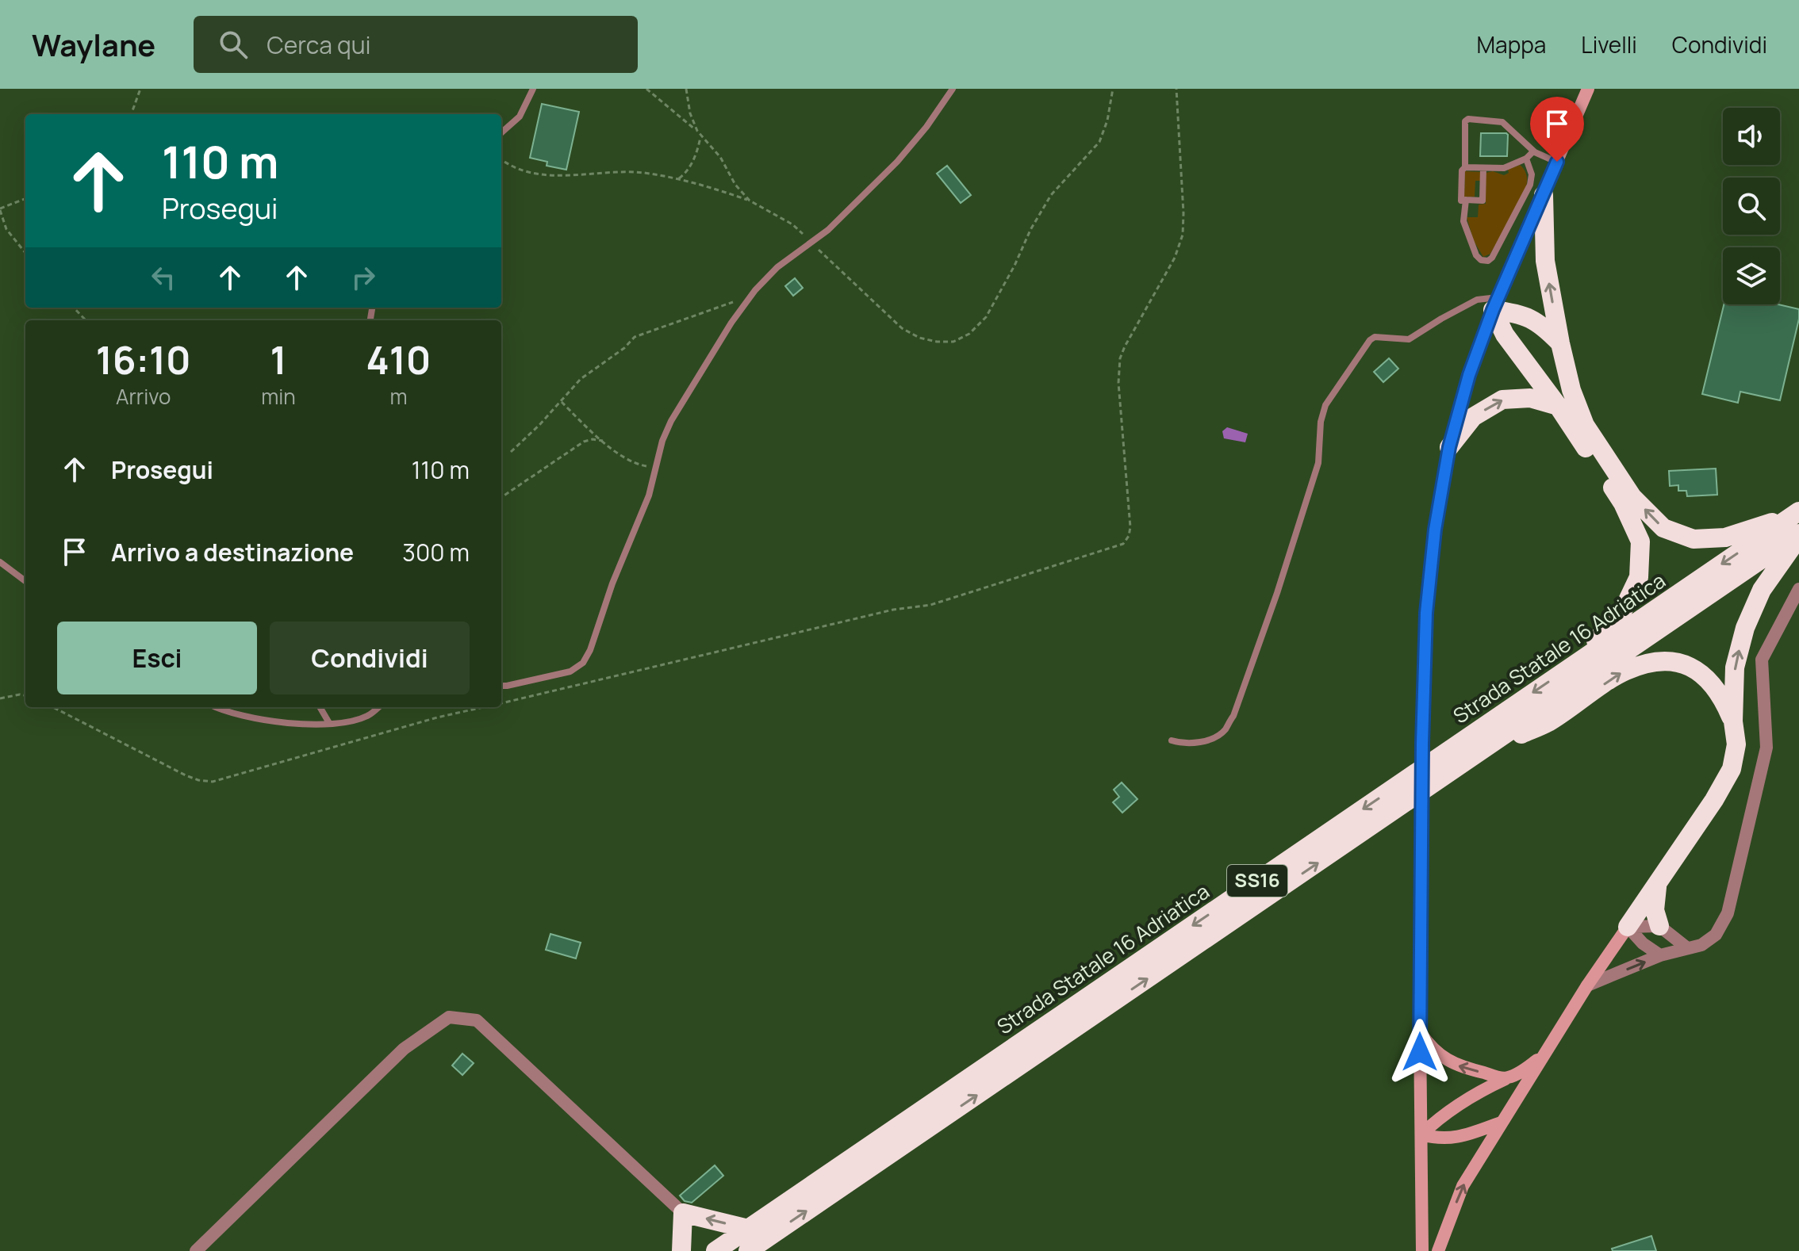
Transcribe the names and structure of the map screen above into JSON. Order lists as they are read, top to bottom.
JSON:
{
  "streets": {
    "highway": ["Strada Statale 16 Adriatica", "SS16"]
  },
  "page": {
    "header": "Waylane",
    "search": "Cerca qui",
    "nav": ["Mappa", "Livelli", "Condividi"],
    "turn": ["110 m", "Prosegui"],
    "eta": [
      "16:10",
      "Arrivo",
      "1",
      "min",
      "410",
      "m"
    ],
    "list": [
      {
        "name": "Prosegui",
        "value": "110 m"
      },
      {
        "name": "Arrivo a destinazione",
        "value": "300 m"
      }
    ],
    "buttons": ["Esci", "Condividi"]
  }
}
